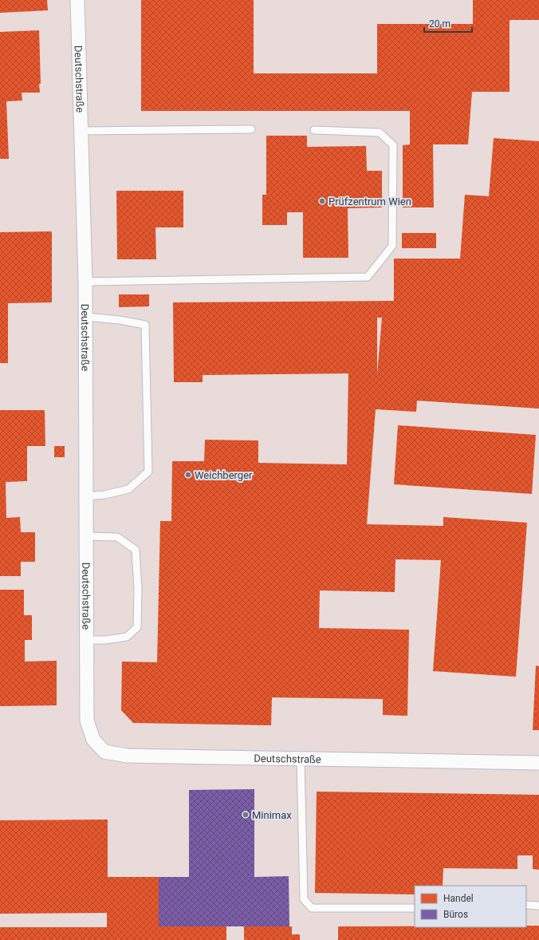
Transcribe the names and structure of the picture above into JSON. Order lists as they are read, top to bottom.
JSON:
{
  "streets": {
    "street": ["Deutschstraße"]
  },
  "places": ["Prüfzentrum Wien", "Weichberger", "Minimax"],
  "legend": ["Handel", "Büros"],
  "scale_bar": "20 m"
}
